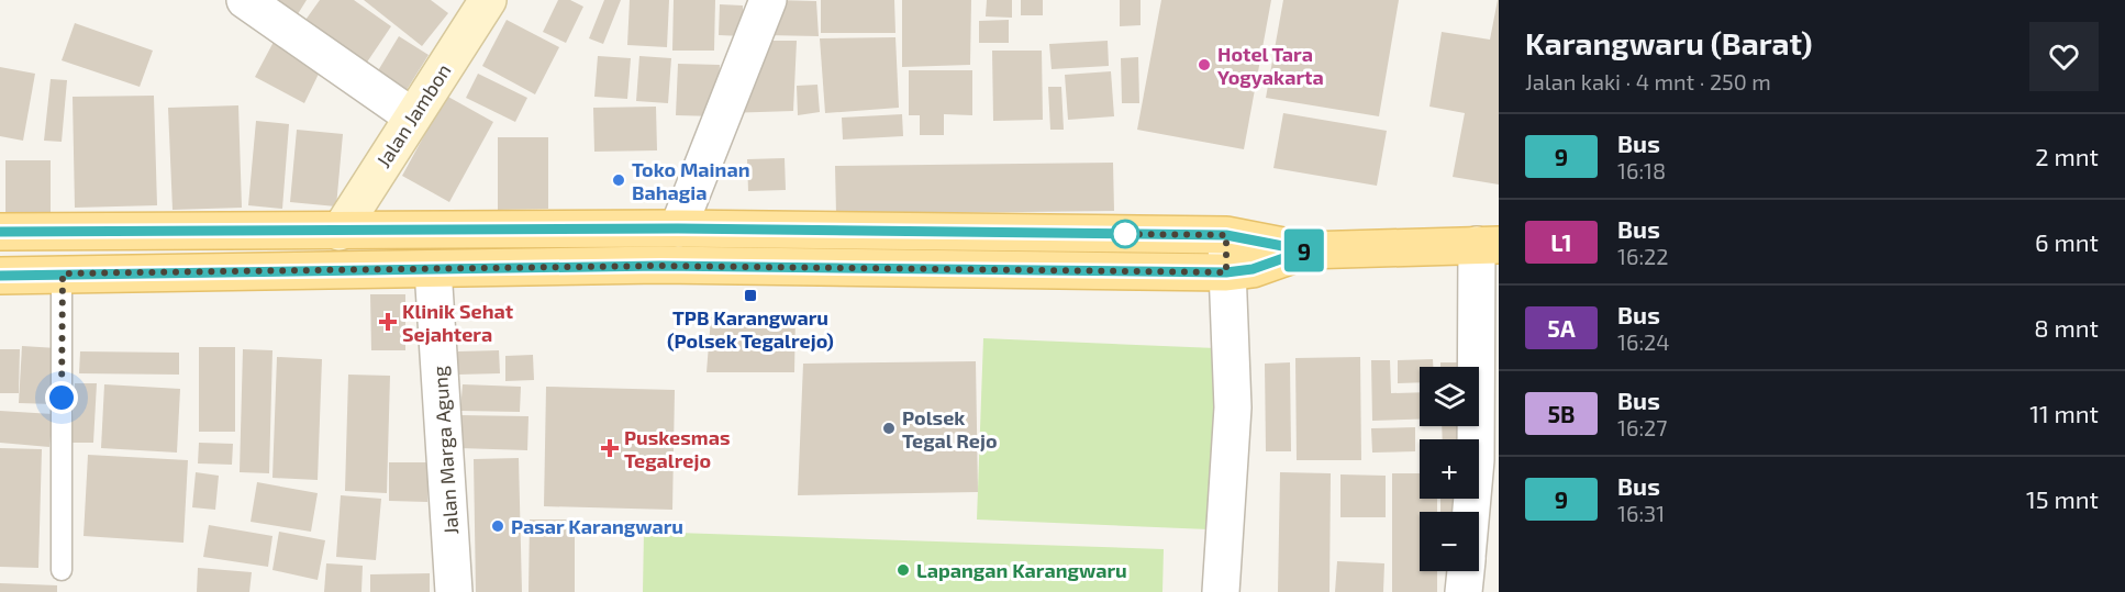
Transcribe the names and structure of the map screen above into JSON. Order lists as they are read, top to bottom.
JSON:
{
  "streets": {
    "main road": ["Jalan Jambon"],
    "street": ["Jalan Marga Agung"]
  },
  "places": {
    "other": [
      "Hotel Tara Yogyakarta",
      "Toko Mainan Bahagia",
      "Polsek Tegal Rejo",
      "Pasar Karangwaru",
      "Lapangan Karangwaru"
    ],
    "transit": ["TPB Karangwaru (Polsek Tegalrejo)"],
    "health": ["Klinik Sehat Sejahtera", "Puskesmas Tegalrejo"]
  },
  "lines": ["bus line 9"],
  "page": {
    "on_map": "9",
    "heading": ["Karangwaru (Barat)", "Jalan kaki · 4 mnt · 250 m"],
    "list": [
      {
        "mark": "9",
        "name": "Bus",
        "note": "16:18",
        "value": "2 mnt"
      },
      {
        "mark": "L1",
        "name": "Bus",
        "note": "16:22",
        "value": "6 mnt"
      },
      {
        "mark": "5A",
        "name": "Bus",
        "note": "16:24",
        "value": "8 mnt"
      },
      {
        "mark": "5B",
        "name": "Bus",
        "note": "16:27",
        "value": "11 mnt"
      },
      {
        "mark": "9",
        "name": "Bus",
        "note": "16:31",
        "value": "15 mnt"
      }
    ],
    "map_buttons": ["+", "−"]
  }
}
